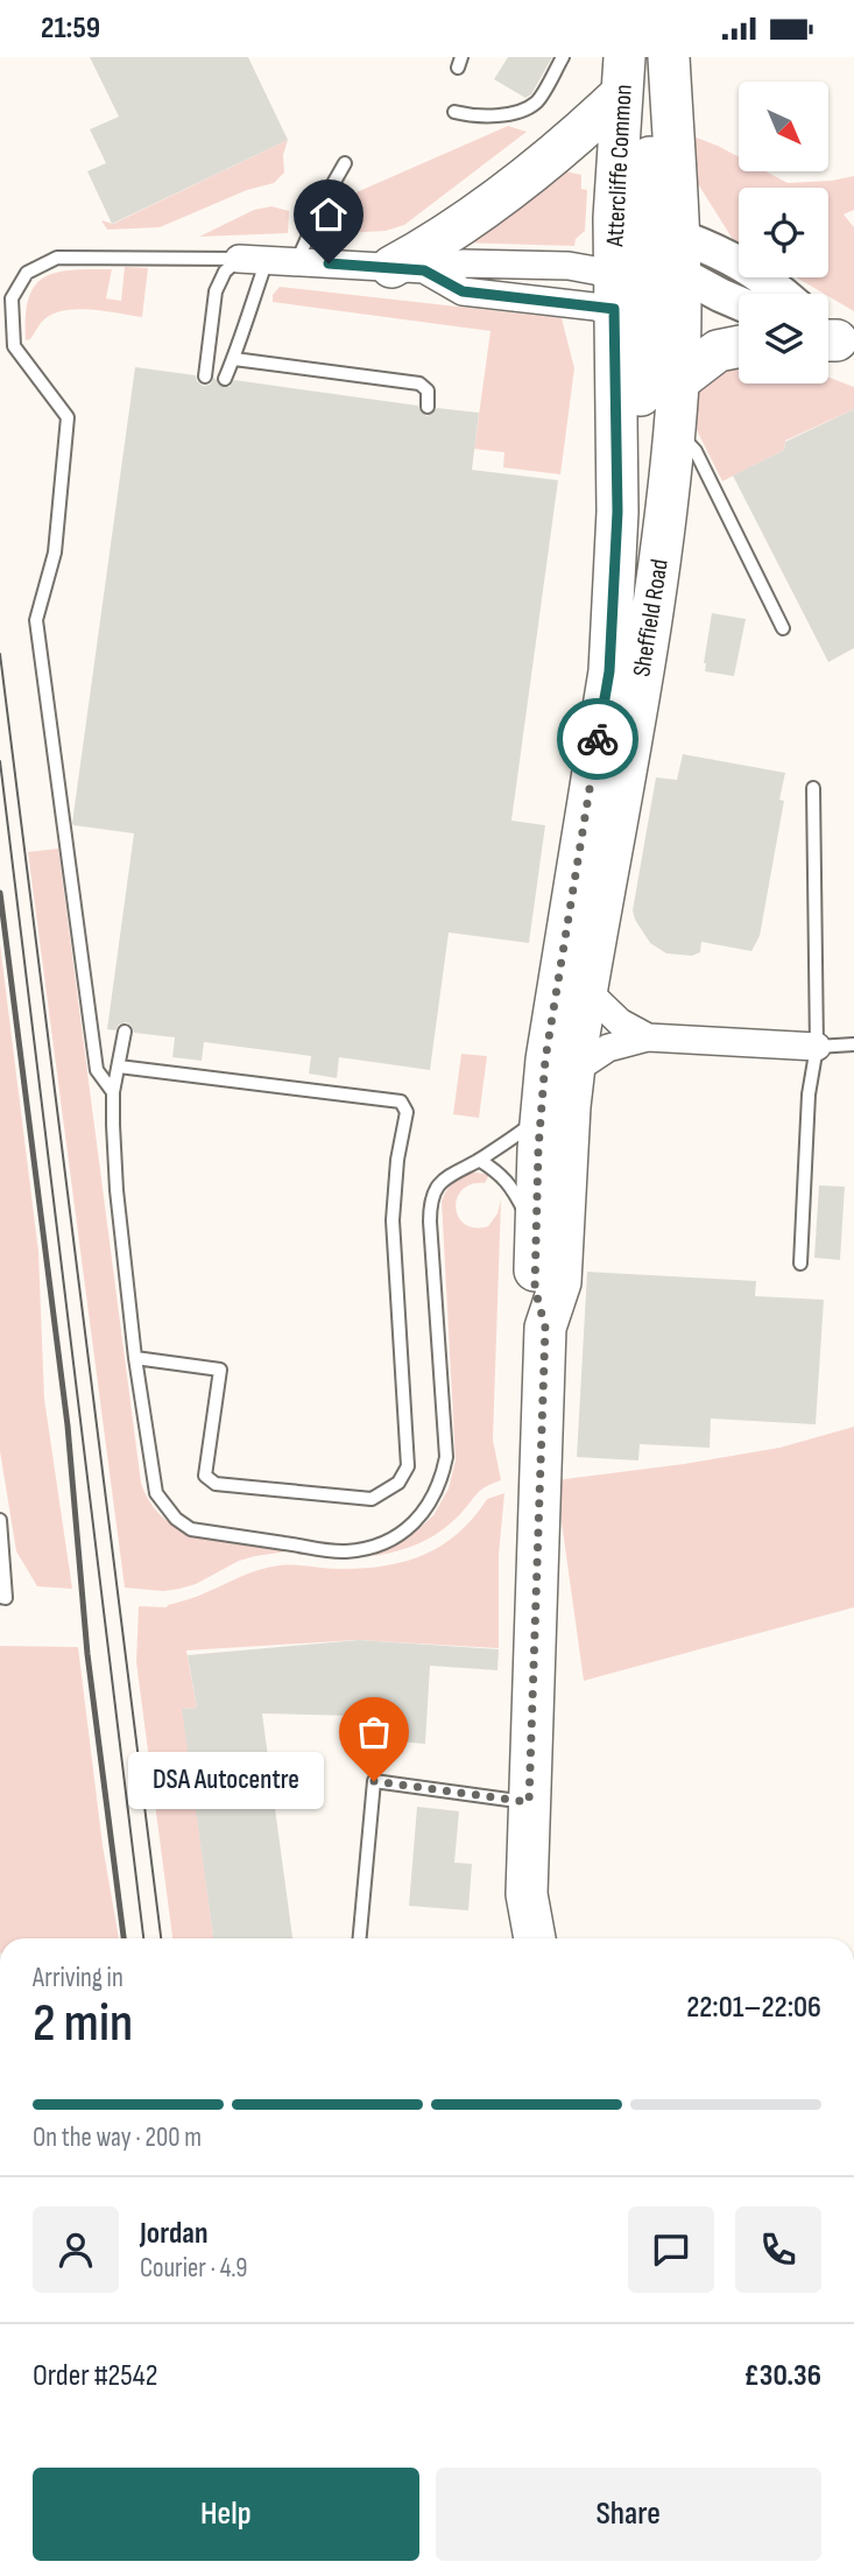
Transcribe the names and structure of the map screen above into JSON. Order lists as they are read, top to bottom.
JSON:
{
  "streets": {
    "main road": ["Attercliffe Common", "Sheffield Road"]
  },
  "crossings": [
    ["Attercliffe Common", "Sheffield Road"]
  ],
  "places": ["DSA Autocentre"],
  "north": "bottom right",
  "page": {
    "status": "21:59",
    "bubble": "DSA Autocentre",
    "heading": ["2 min", "Arriving in", "22:01–22:06"],
    "panel": [
      "Jordan",
      "Courier · 4.9",
      "Order #2542",
      "£30.36"
    ],
    "bar": "On the way · 200 m",
    "buttons": ["Help", "Share"]
  }
}
